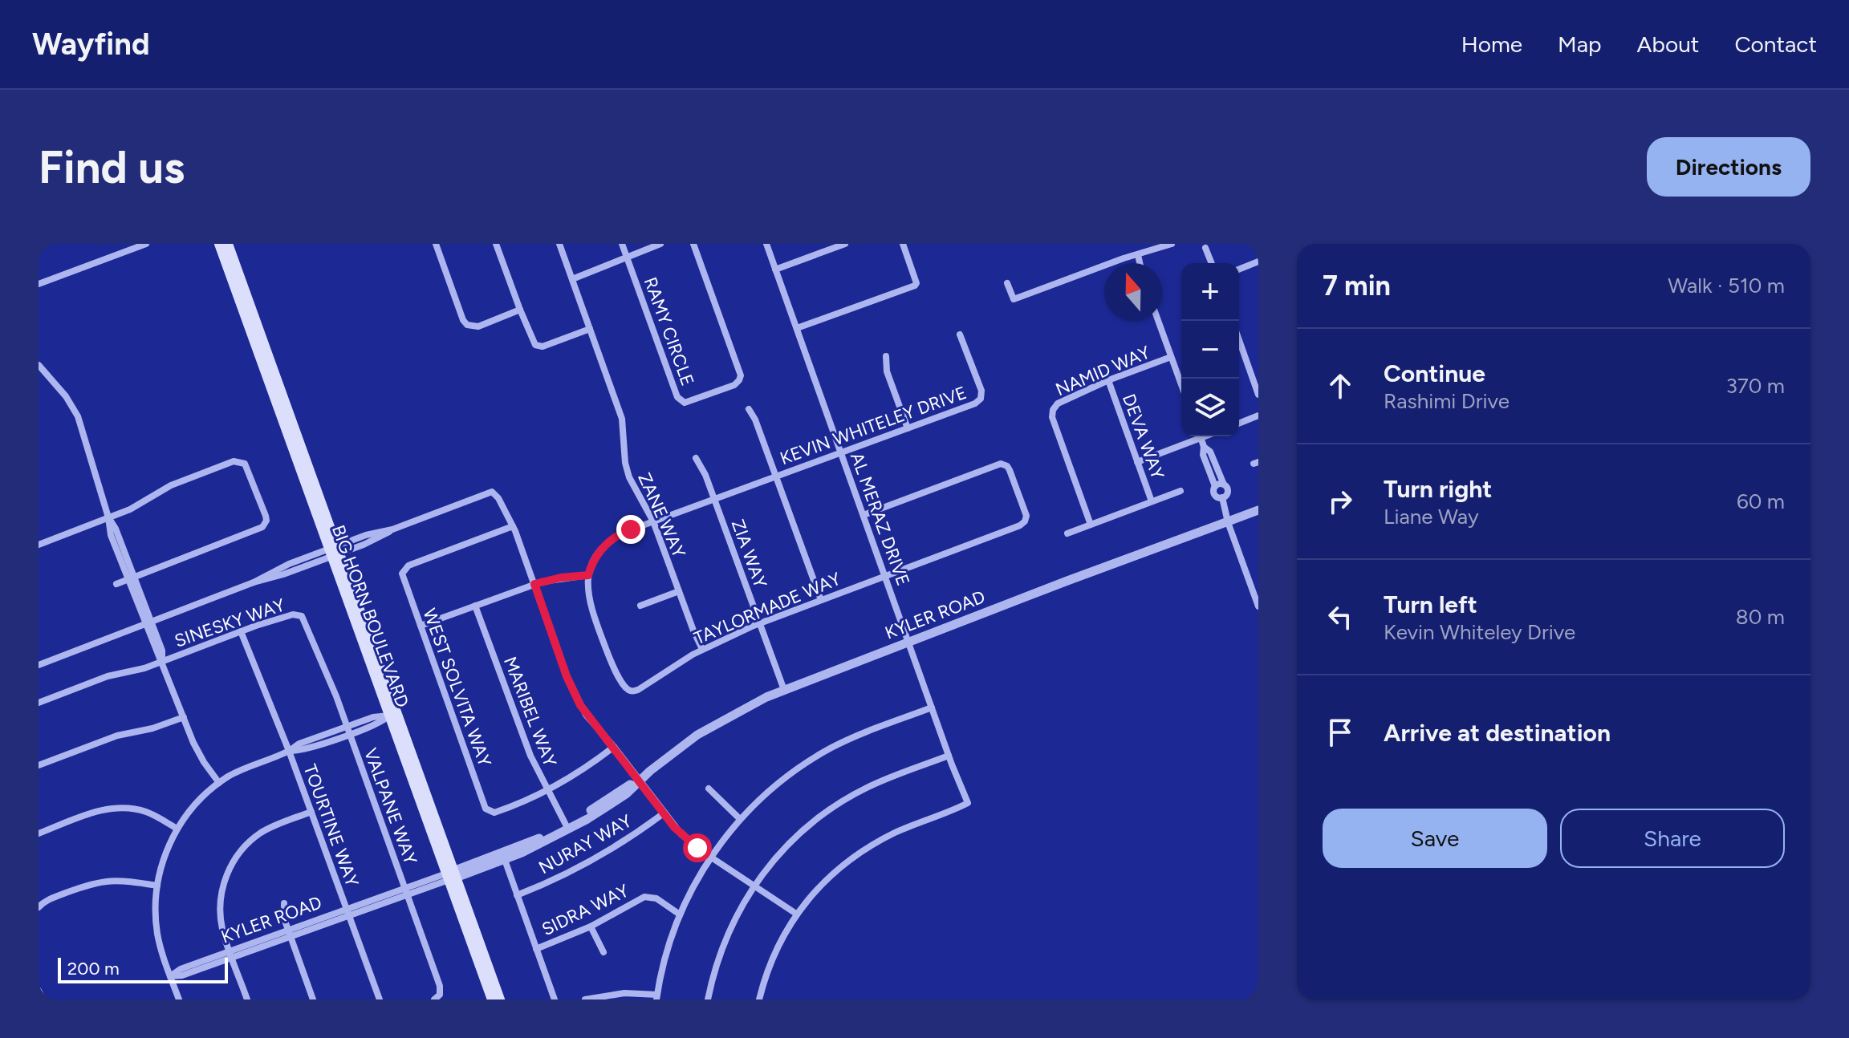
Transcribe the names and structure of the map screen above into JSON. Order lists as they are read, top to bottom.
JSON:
{
  "streets": {
    "main road": ["BIG HORN BOULEVARD"],
    "street": [
      "RAMY CIRCLE",
      "NAMID WAY",
      "KEVIN WHITELEY DRIVE",
      "DEVA WAY",
      "ZANE WAY",
      "AL MERAZ DRIVE",
      "ZIA WAY",
      "TAYLORMADE WAY",
      "KYLER ROAD",
      "SINESKY WAY",
      "WEST SOLVITA WAY",
      "MARIBEL WAY",
      "VALPANE WAY",
      "TOURTINE WAY",
      "NURAY WAY",
      "SIDRA WAY"
    ]
  },
  "crossings": [
    ["NAMID WAY", "DEVA WAY"],
    ["KEVIN WHITELEY DRIVE", "ZANE WAY"],
    ["KEVIN WHITELEY DRIVE", "AL MERAZ DRIVE"],
    ["KEVIN WHITELEY DRIVE", "ZIA WAY"],
    ["KEVIN WHITELEY DRIVE", "TAYLORMADE WAY"],
    ["ZANE WAY", "TAYLORMADE WAY"],
    ["AL MERAZ DRIVE", "TAYLORMADE WAY"],
    ["AL MERAZ DRIVE", "KYLER ROAD"],
    ["ZIA WAY", "TAYLORMADE WAY"],
    ["ZIA WAY", "KYLER ROAD"],
    ["KYLER ROAD", "BIG HORN BOULEVARD"],
    ["KYLER ROAD", "MARIBEL WAY"],
    ["KYLER ROAD", "VALPANE WAY"],
    ["KYLER ROAD", "TOURTINE WAY"],
    ["SINESKY WAY", "VALPANE WAY"],
    ["SINESKY WAY", "TOURTINE WAY"],
    ["WEST SOLVITA WAY", "MARIBEL WAY"]
  ],
  "scale_bar": "200 m",
  "north": "top",
  "page": {
    "header": "Wayfind",
    "nav": [
      "Home",
      "Map",
      "About",
      "Contact"
    ],
    "buttons": [
      "Directions",
      ["Save", "Share"]
    ],
    "title": "Find us",
    "heading": ["7 min", "Walk · 510 m"],
    "map_buttons": ["+", "−"],
    "list": [
      ["Continue", "Rashimi Drive", "370 m"],
      ["Turn right", "Liane Way", "60 m"],
      ["Turn left", "Kevin Whiteley Drive", "80 m"],
      "Arrive at destination"
    ],
    "scale": "200 m"
  }
}
